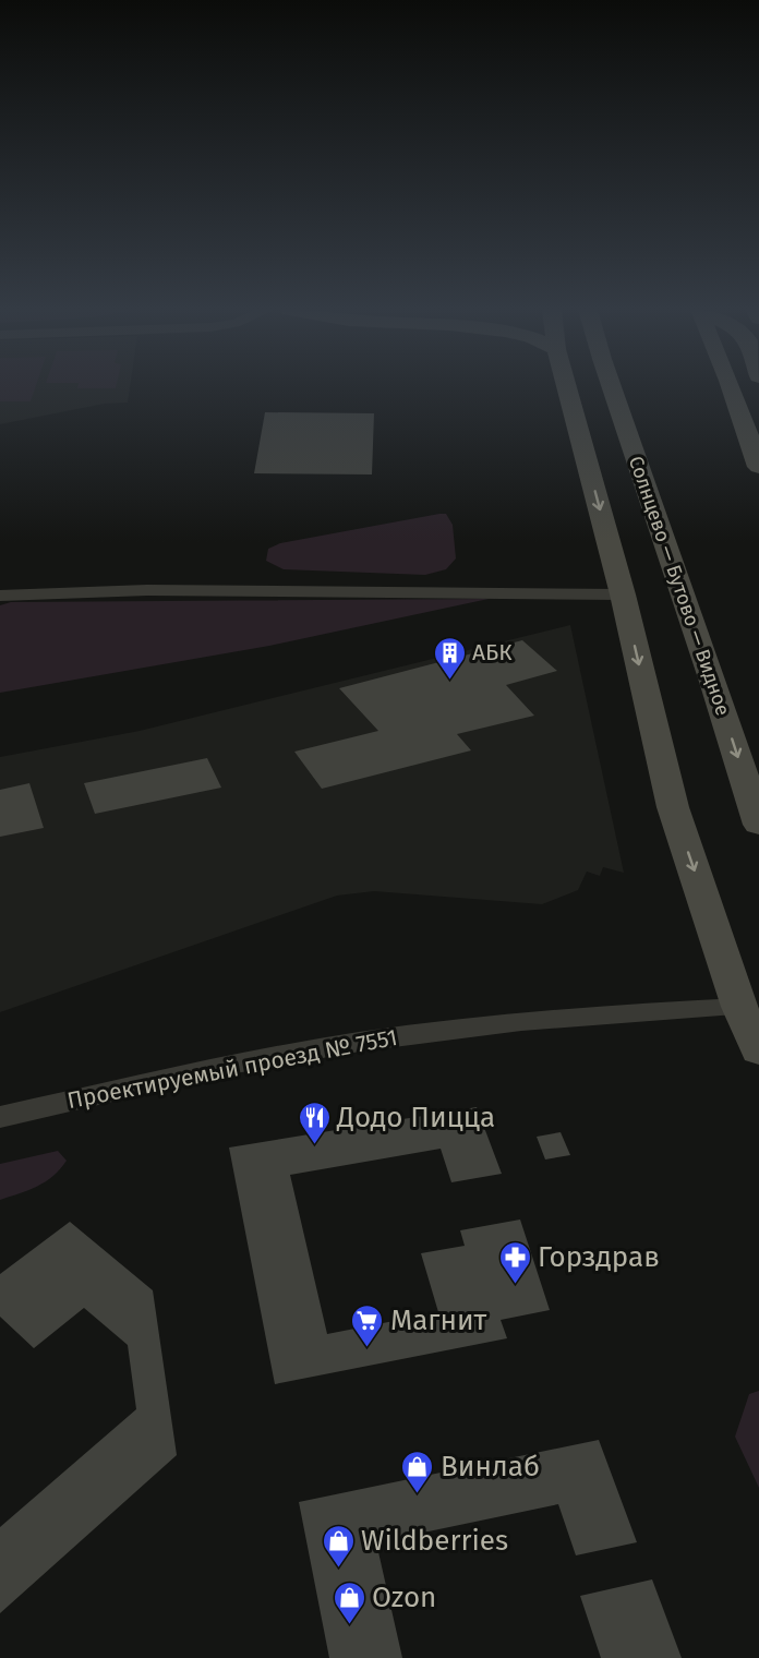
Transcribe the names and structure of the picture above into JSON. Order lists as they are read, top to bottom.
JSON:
{
  "streets": {
    "main road": ["Солнцево — Бутово — Видное"],
    "street": ["Проектируемый проезд № 7551"]
  },
  "places": {
    "building": ["АБК"],
    "restaurant": ["Додо Пицца"],
    "pharmacy": ["Горздрав"],
    "supermarket": ["Магнит"],
    "shop": ["Винлаб", "Wildberries", "Ozon"]
  }
}
